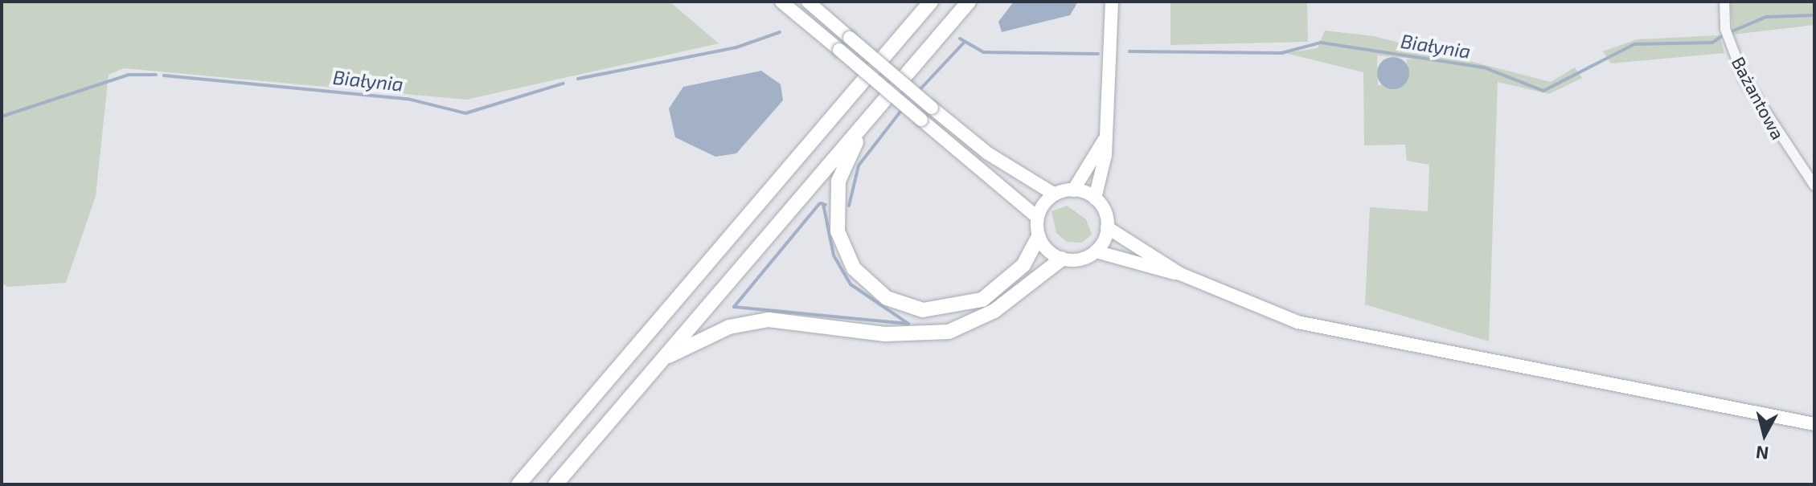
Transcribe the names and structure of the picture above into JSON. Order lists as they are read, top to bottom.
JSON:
{
  "streets": {
    "street": ["Bażantowa"]
  },
  "water": ["Białynia"],
  "north": "bottom"
}
